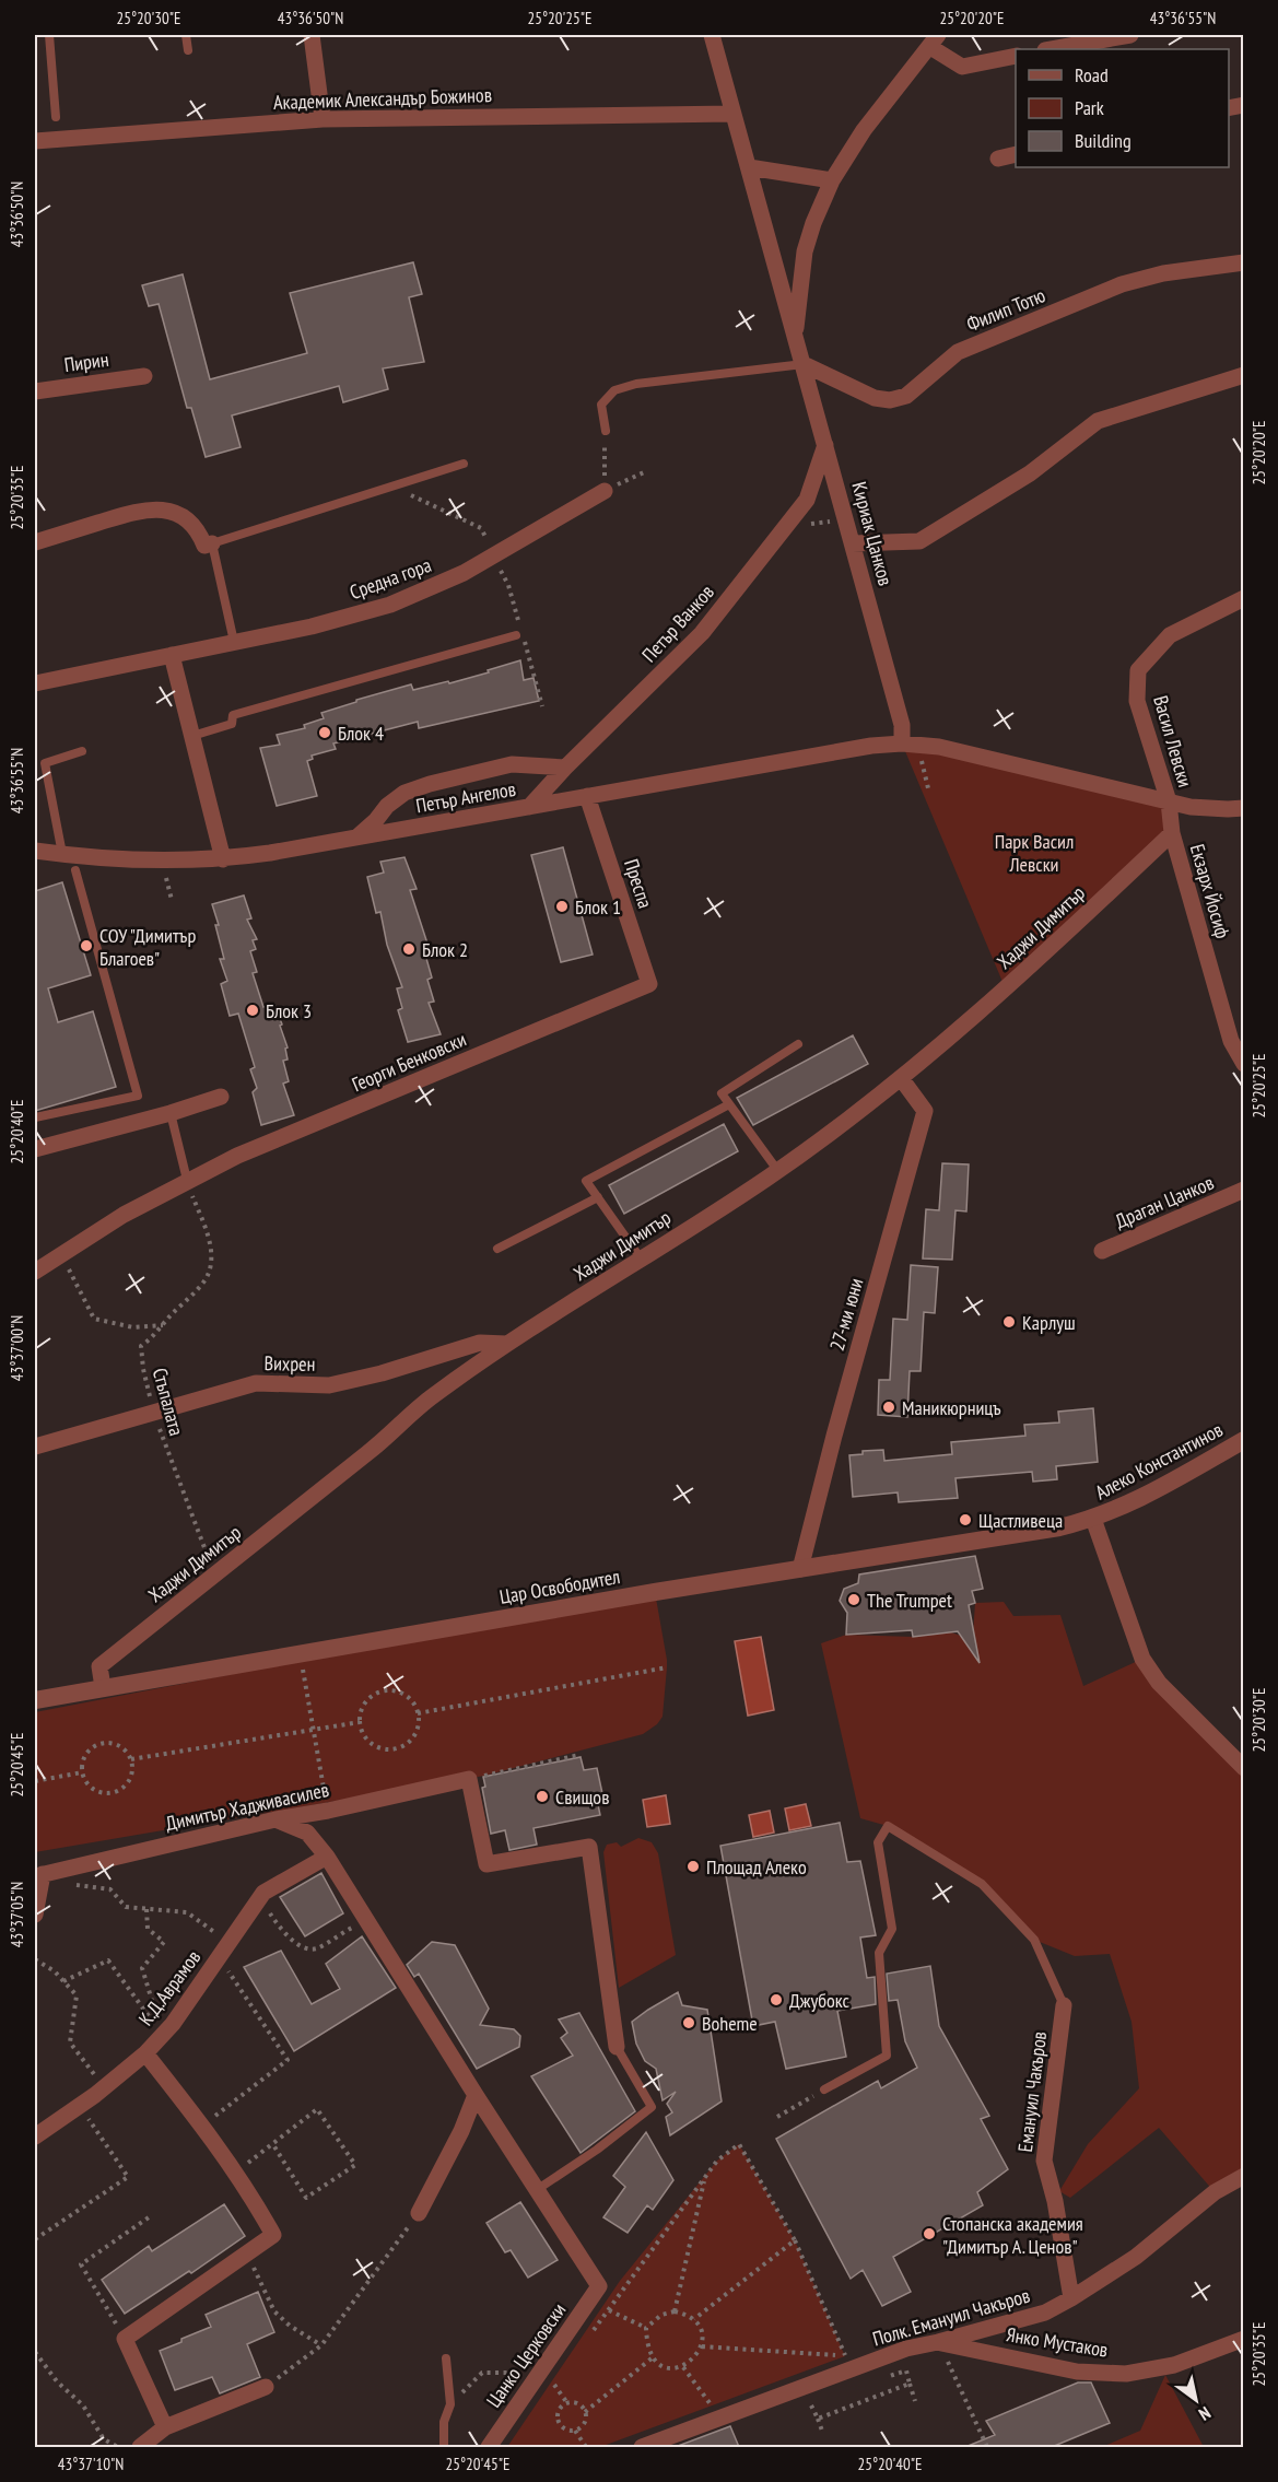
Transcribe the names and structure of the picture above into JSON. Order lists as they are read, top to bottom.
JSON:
{
  "streets": {
    "street": [
      "Академик Александър Божинов",
      "Филип Тотю",
      "Пирин",
      "Кириак Цанков",
      "Средна гора",
      "Петър Ванков",
      "Васил Левски",
      "Петър Ангелов",
      "Преспа",
      "Екзарх Йосиф",
      "Хаджи Димитър",
      "Георги Бенковски",
      "Драган Цанков",
      "27-ми юни",
      "Вихрен",
      "Алеко Константинов",
      "Цар Освободител",
      "Димитър Хадживасилев",
      "К.Д.Аврамов",
      "Емануил Чакъров",
      "Полк. Емануил Чакъров",
      "Янко Мустаков",
      "Цанко Церковски"
    ],
    "path": ["Стъпалата"]
  },
  "crossings": [
    ["Академик Александър Божинов", "Кириак Цанков"],
    ["Филип Тотю", "Кириак Цанков"],
    ["Кириак Цанков", "Петър Ванков"],
    ["Кириак Цанков", "Васил Левски"],
    ["Кириак Цанков", "Петър Ангелов"],
    ["Петър Ванков", "Петър Ангелов"],
    ["Васил Левски", "Петър Ангелов"],
    ["Васил Левски", "Екзарх Йосиф"],
    ["Петър Ангелов", "Преспа"],
    ["Преспа", "Георги Бенковски"],
    ["Екзарх Йосиф", "Хаджи Димитър"],
    ["Хаджи Димитър", "27-ми юни"],
    ["Хаджи Димитър", "Вихрен"],
    ["Хаджи Димитър", "Стъпалата"],
    ["Хаджи Димитър", "Цар Освободител"],
    ["Георги Бенковски", "Стъпалата"],
    ["27-ми юни", "Цар Освободител"],
    ["Вихрен", "Стъпалата"],
    ["Алеко Константинов", "Цар Освободител"],
    ["Емануил Чакъров", "Полк. Емануил Чакъров"],
    ["Полк. Емануил Чакъров", "Янко Мустаков"]
  ],
  "parks": ["Парк Васил Левски"],
  "places": [
    "Блок 4",
    "Блок 1",
    "СОУ \"Димитър Благоев\"",
    "Блок 2",
    "Блок 3",
    "Карлуш",
    "Маникюрницъ",
    "Щастливеца",
    "The Trumpet",
    "Свищов",
    "Площад Алеко",
    "Джубокс",
    "Boheme",
    "Стопанска академия \"Димитър А. Ценов\""
  ],
  "legend": ["Road", "Park", "Building"],
  "north": "bottom right",
  "coordinates": [
    "25°20'30\"E",
    "43°36'50\"N",
    "25°20'25\"E",
    "25°20'20\"E",
    "43°36'55\"N",
    "25°20'35\"E",
    "25°20'40\"E",
    "43°37'00\"N",
    "25°20'45\"E",
    "43°37'05\"N",
    "43°37'10\"N"
  ]
}
